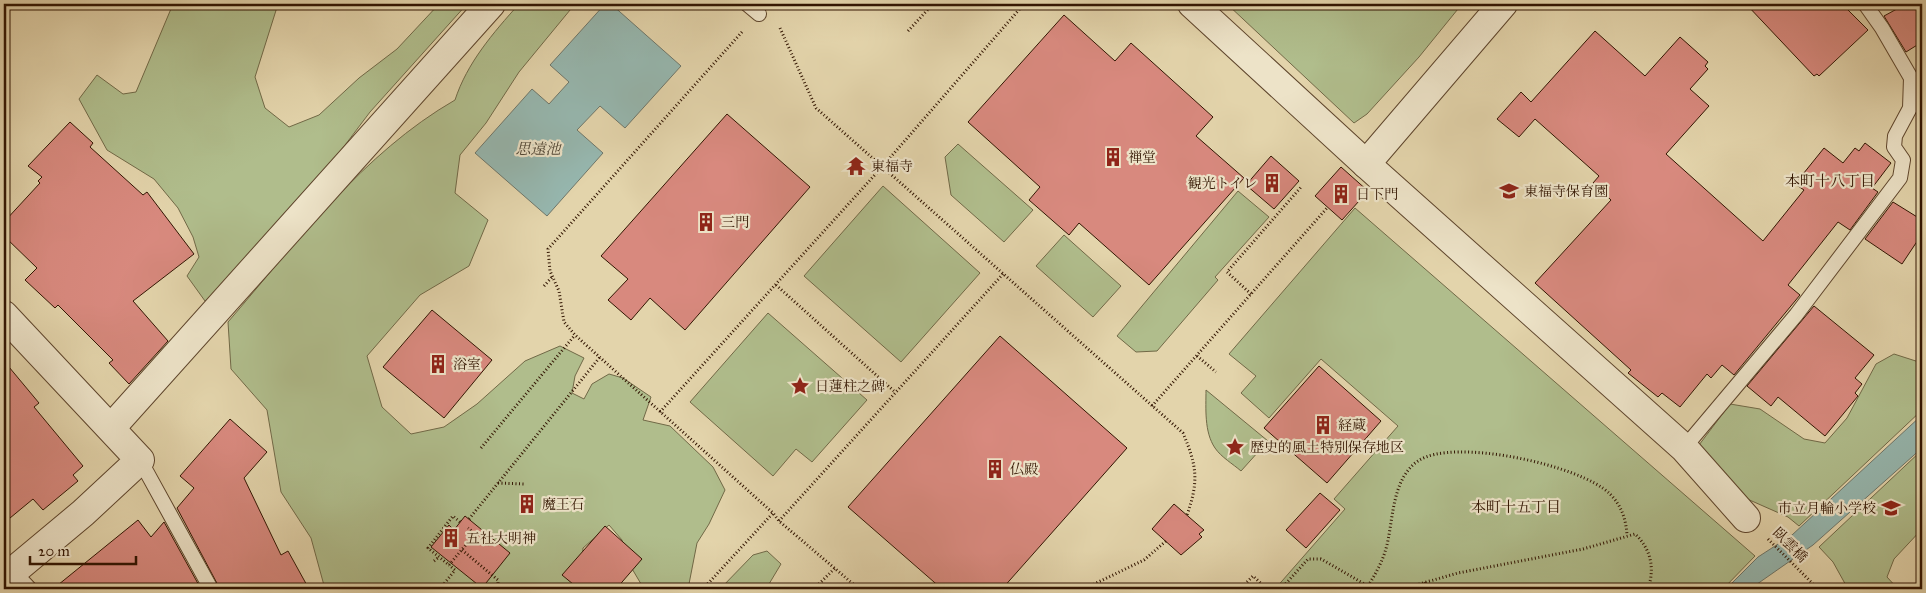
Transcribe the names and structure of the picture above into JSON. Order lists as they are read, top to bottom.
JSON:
{
  "streets": {
    "path": ["臥雲橋"]
  },
  "districts": ["本町十八丁目", "本町十五丁目"],
  "water": ["思遠池"],
  "places": {
    "building": [
      "禅堂",
      "観光トイレ",
      "日下門",
      "三門",
      "浴室",
      "経蔵",
      "仏殿",
      "魔王石",
      "五社大明神"
    ],
    "temple": ["東福寺"],
    "school or university": ["東福寺保育園", "市立月輪小学校"],
    "place": ["日蓮柱之碑", "歴史的風土特別保存地区"]
  },
  "scale_bar": "20 m"
}
